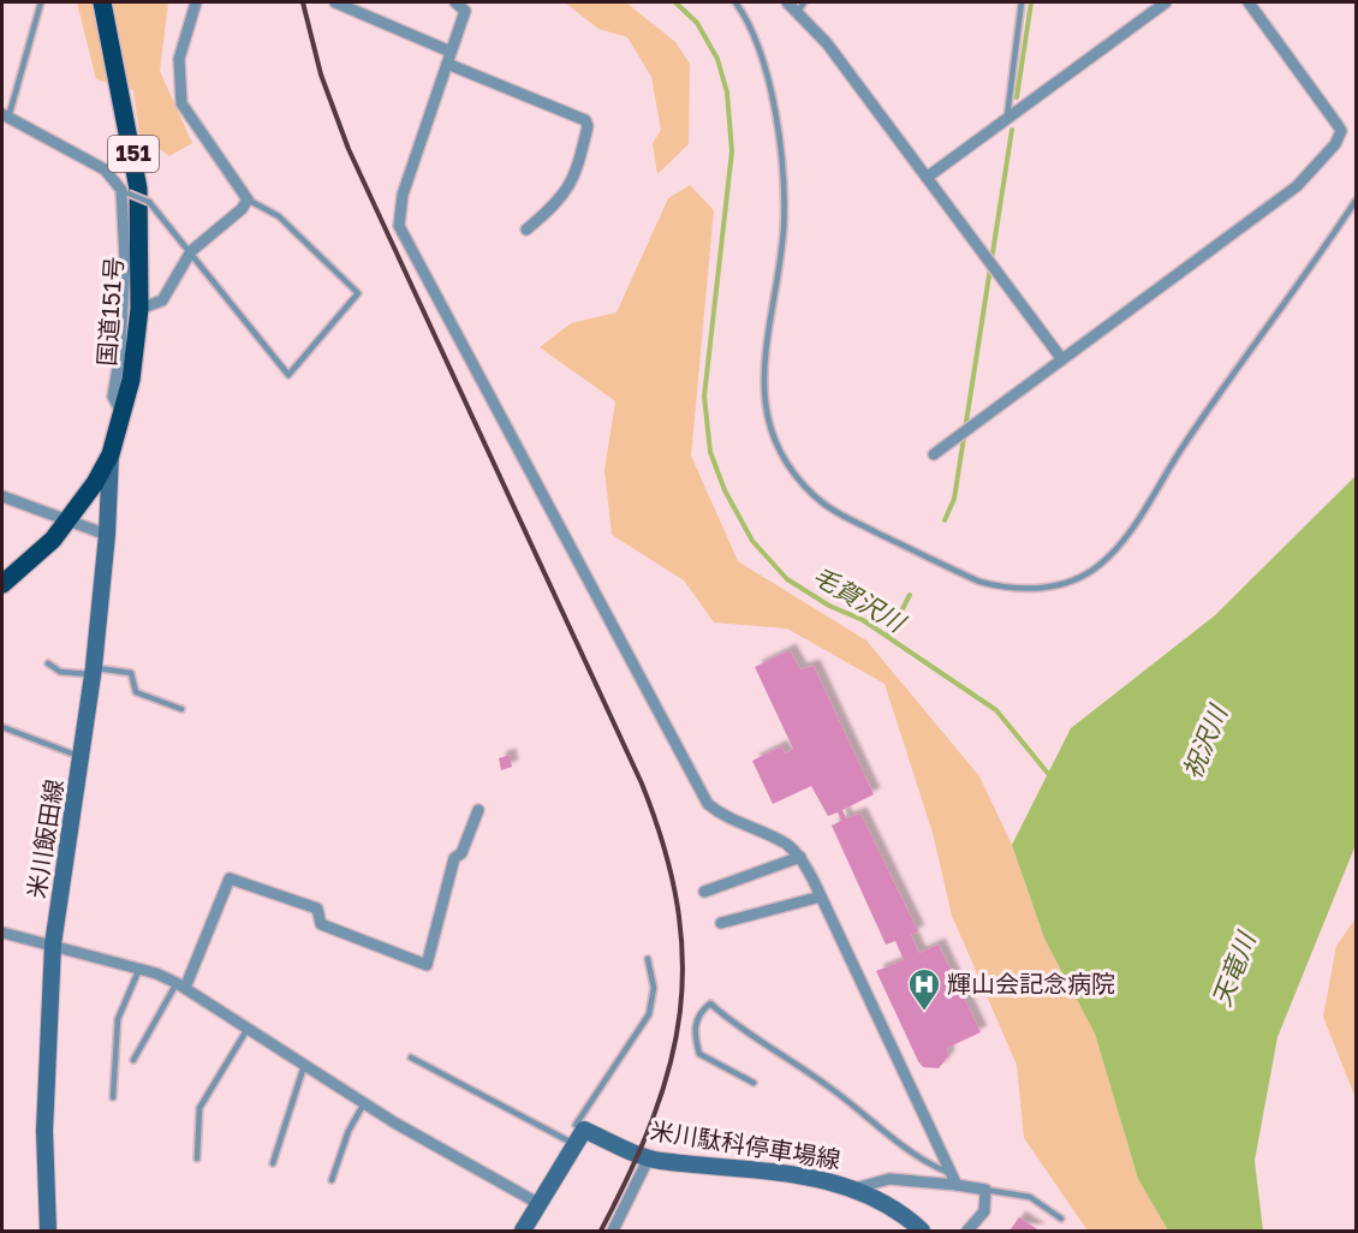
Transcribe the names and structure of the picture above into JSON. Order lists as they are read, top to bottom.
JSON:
{
  "streets": {
    "highway": ["151", "国道151号"],
    "main road": ["米川飯田線", "米川駄科停車場線"]
  },
  "crossings": [
    ["国道151号", "米川飯田線"]
  ],
  "water": ["毛賀沢川", "祝沢川", "天竜川"],
  "places": {
    "hospital": ["輝山会記念病院"]
  }
}
